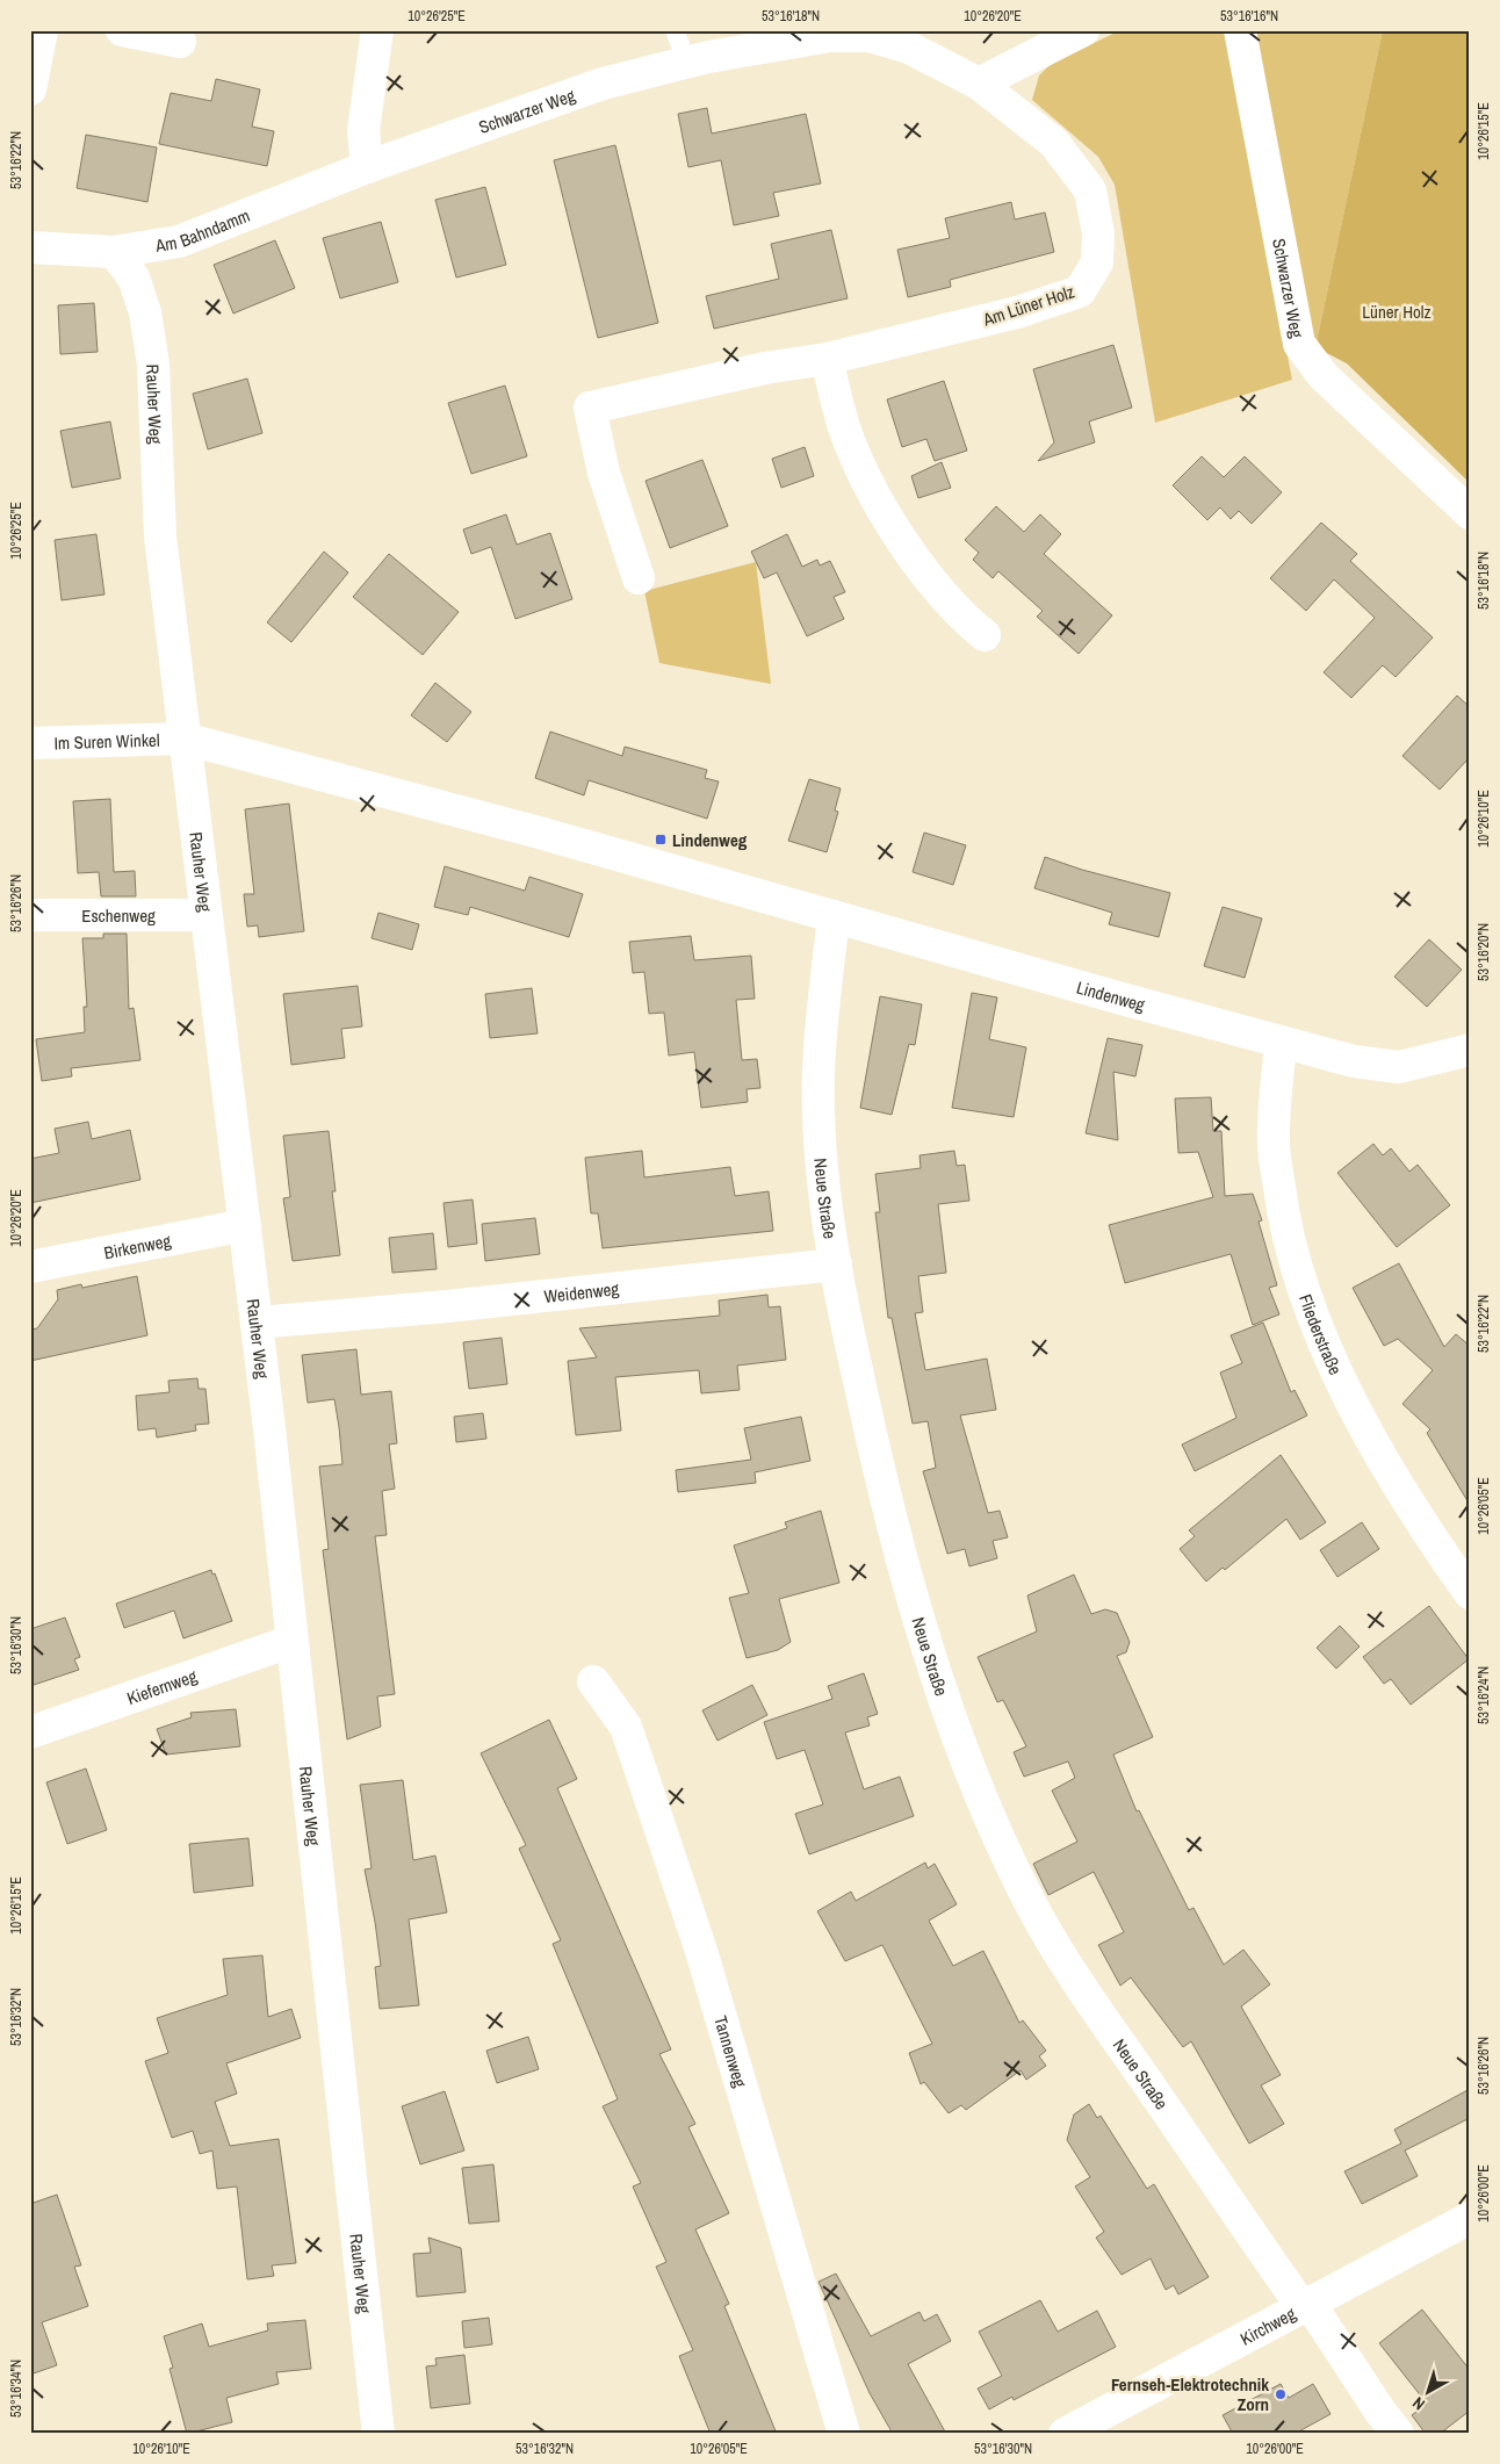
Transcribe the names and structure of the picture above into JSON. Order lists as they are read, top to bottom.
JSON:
{
  "streets": {
    "street": [
      "Schwarzer Weg",
      "Am Bahndamm",
      "Am Lüner Holz",
      "Rauher Weg",
      "Im Suren Winkel",
      "Eschenweg",
      "Lindenweg",
      "Neue Straße",
      "Birkenweg",
      "Weidenweg",
      "Fliederstraße",
      "Kiefernweg",
      "Tannenweg",
      "Kirchweg"
    ]
  },
  "crossings": [
    ["Schwarzer Weg", "Am Bahndamm"],
    ["Schwarzer Weg", "Am Lüner Holz"],
    ["Am Bahndamm", "Rauher Weg"],
    ["Rauher Weg", "Im Suren Winkel"],
    ["Rauher Weg", "Eschenweg"],
    ["Rauher Weg", "Lindenweg"],
    ["Rauher Weg", "Birkenweg"],
    ["Rauher Weg", "Weidenweg"],
    ["Rauher Weg", "Kiefernweg"],
    ["Im Suren Winkel", "Lindenweg"],
    ["Lindenweg", "Neue Straße"],
    ["Lindenweg", "Fliederstraße"],
    ["Neue Straße", "Weidenweg"],
    ["Neue Straße", "Kirchweg"]
  ],
  "parks": ["Lüner Holz"],
  "places": {
    "transit": ["Lindenweg"],
    "other": ["Fernseh-Elektrotechnik Zorn"]
  },
  "north": "bottom left",
  "coordinates": [
    "10°26'25\"E",
    "53°16'18\"N",
    "10°26'20\"E",
    "53°16'16\"N",
    "10°26'15\"E",
    "53°16'22\"N",
    "10°26'10\"E",
    "53°16'26\"N",
    "53°16'20\"N",
    "10°26'05\"E",
    "53°16'30\"N",
    "53°16'24\"N",
    "53°16'32\"N",
    "10°26'00\"E",
    "53°16'34\"N"
  ]
}
